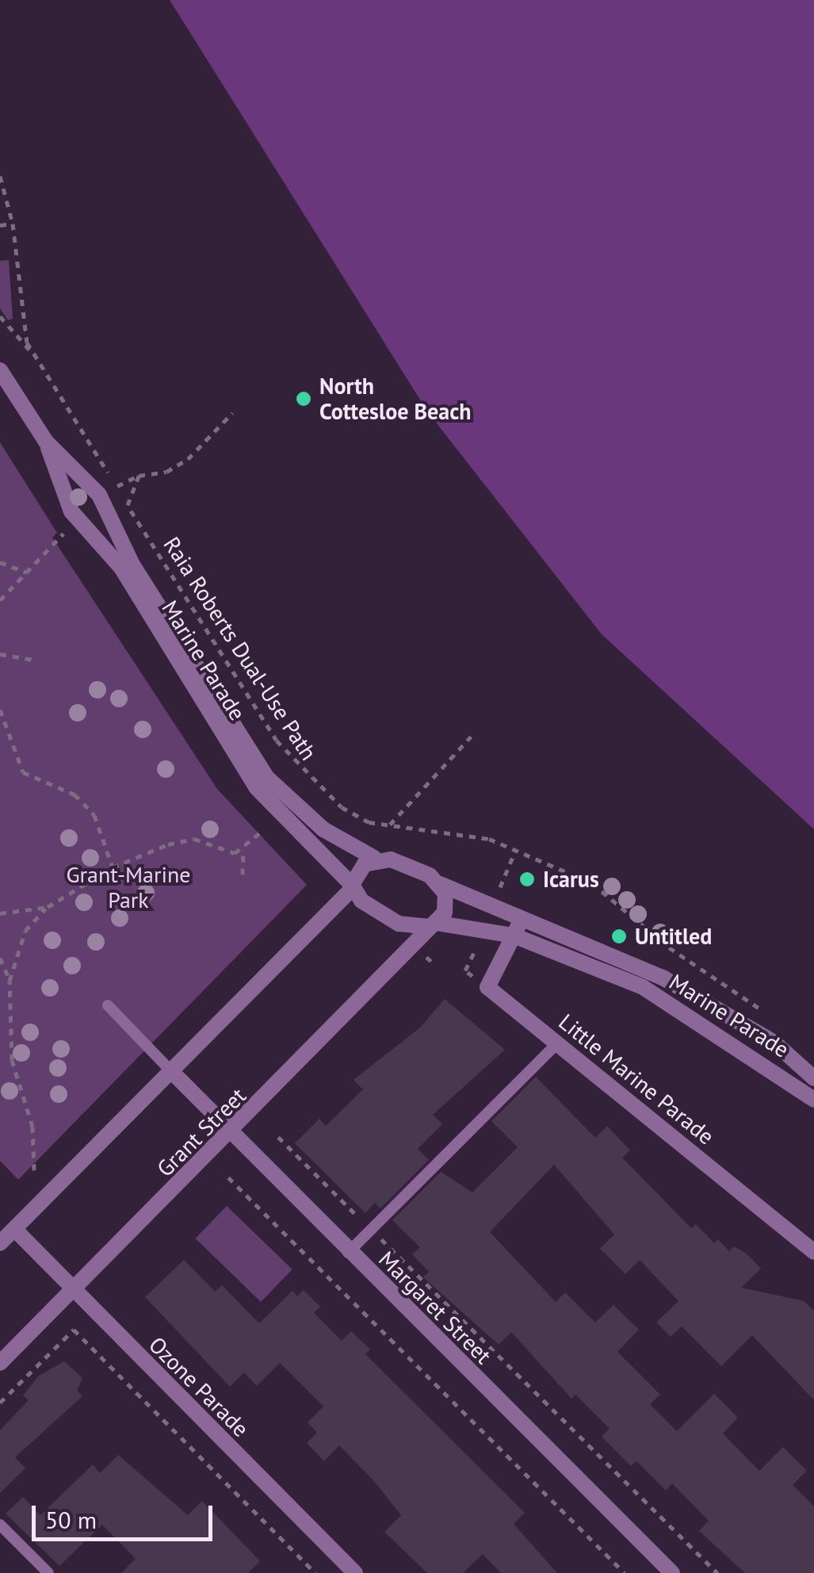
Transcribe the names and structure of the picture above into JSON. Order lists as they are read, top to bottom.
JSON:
{
  "streets": {
    "street": [
      "Marine Parade",
      "Little Marine Parade",
      "Grant Street",
      "Margaret Street",
      "Ozone Parade"
    ],
    "path": ["Raia Roberts Dual-Use Path"]
  },
  "crossings": [
    ["Marine Parade", "Little Marine Parade"],
    ["Marine Parade", "Grant Street"],
    ["Grant Street", "Margaret Street"],
    ["Grant Street", "Ozone Parade"]
  ],
  "parks": ["Grant-Marine Park"],
  "places": ["North Cottesloe Beach", "Icarus", "Untitled"],
  "scale_bar": "50 m"
}
